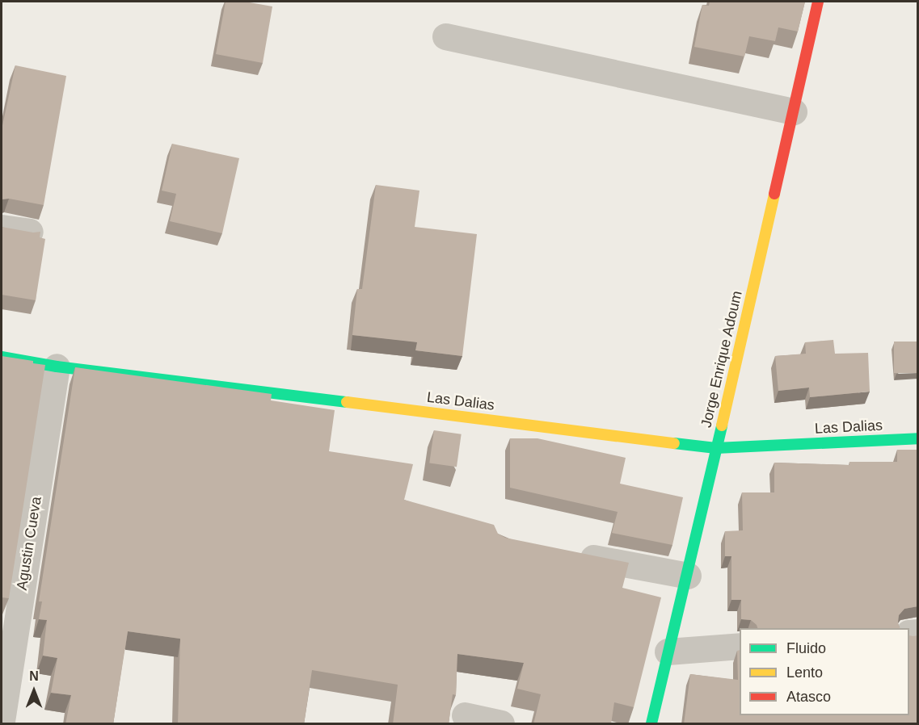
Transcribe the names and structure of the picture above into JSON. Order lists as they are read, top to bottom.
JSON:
{
  "streets": {
    "street": ["Jorge Enrique Adoum", "Las Dalias", "Agustin Cueva"]
  },
  "crossings": [
    ["Jorge Enrique Adoum", "Las Dalias"],
    ["Las Dalias", "Agustin Cueva"]
  ],
  "legend": ["Fluido", "Lento", "Atasco"],
  "north": "top"
}
